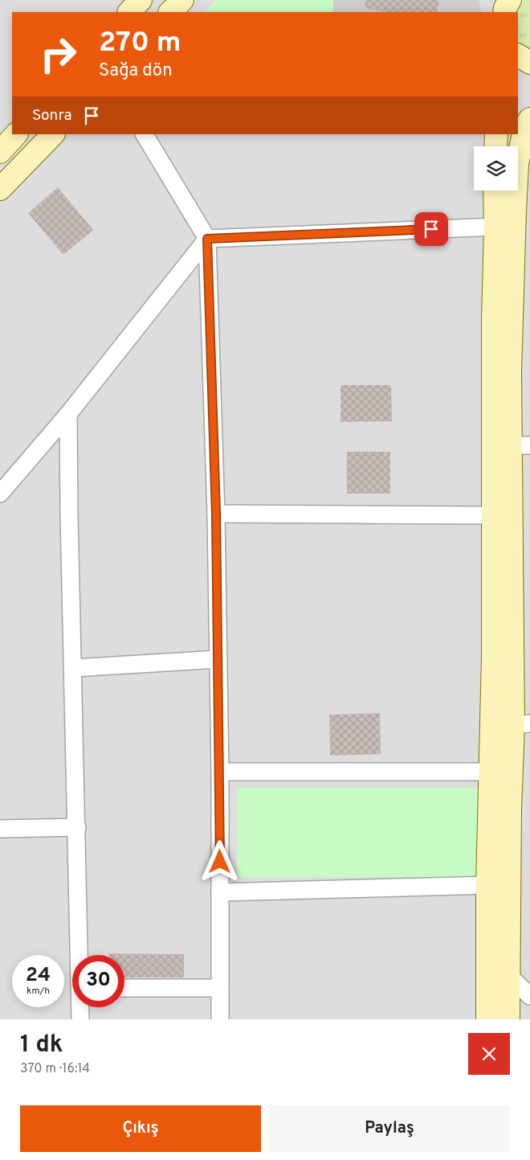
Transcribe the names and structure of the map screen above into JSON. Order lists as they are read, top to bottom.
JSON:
{
  "page": {
    "turn": ["270 m", "Sağa dön"],
    "then": "Sonra",
    "speed": "24 km/h",
    "limit": "30",
    "heading": ["1 dk", "370 m · 16:14"],
    "buttons": ["Çıkış", "Paylaş"]
  }
}
